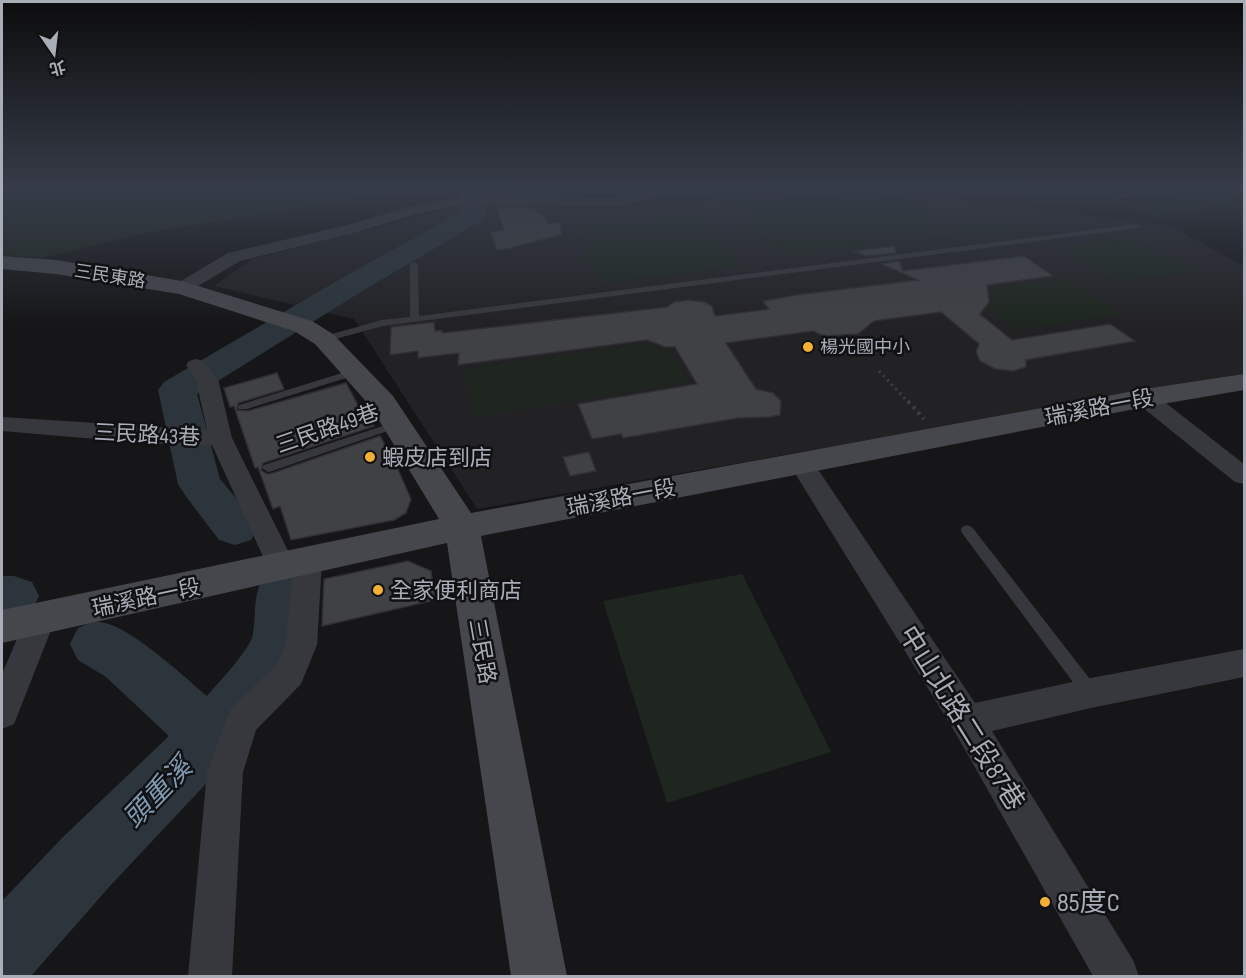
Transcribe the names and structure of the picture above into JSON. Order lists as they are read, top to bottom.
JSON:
{
  "streets": {
    "street": [
      "三民東路",
      "瑞溪路一段",
      "三民路43巷",
      "三民路",
      "中山北路二段87巷"
    ],
    "lane": ["三民路49巷"]
  },
  "crossings": [
    ["三民東路", "三民路"],
    ["瑞溪路一段", "三民路43巷"],
    ["瑞溪路一段", "三民路"],
    ["瑞溪路一段", "中山北路二段87巷"],
    ["三民路49巷", "三民路"]
  ],
  "water": ["頭重溪"],
  "places": [
    "楊光國中小",
    "蝦皮店到店",
    "全家便利商店",
    "85度C"
  ],
  "north": "bottom"
}
